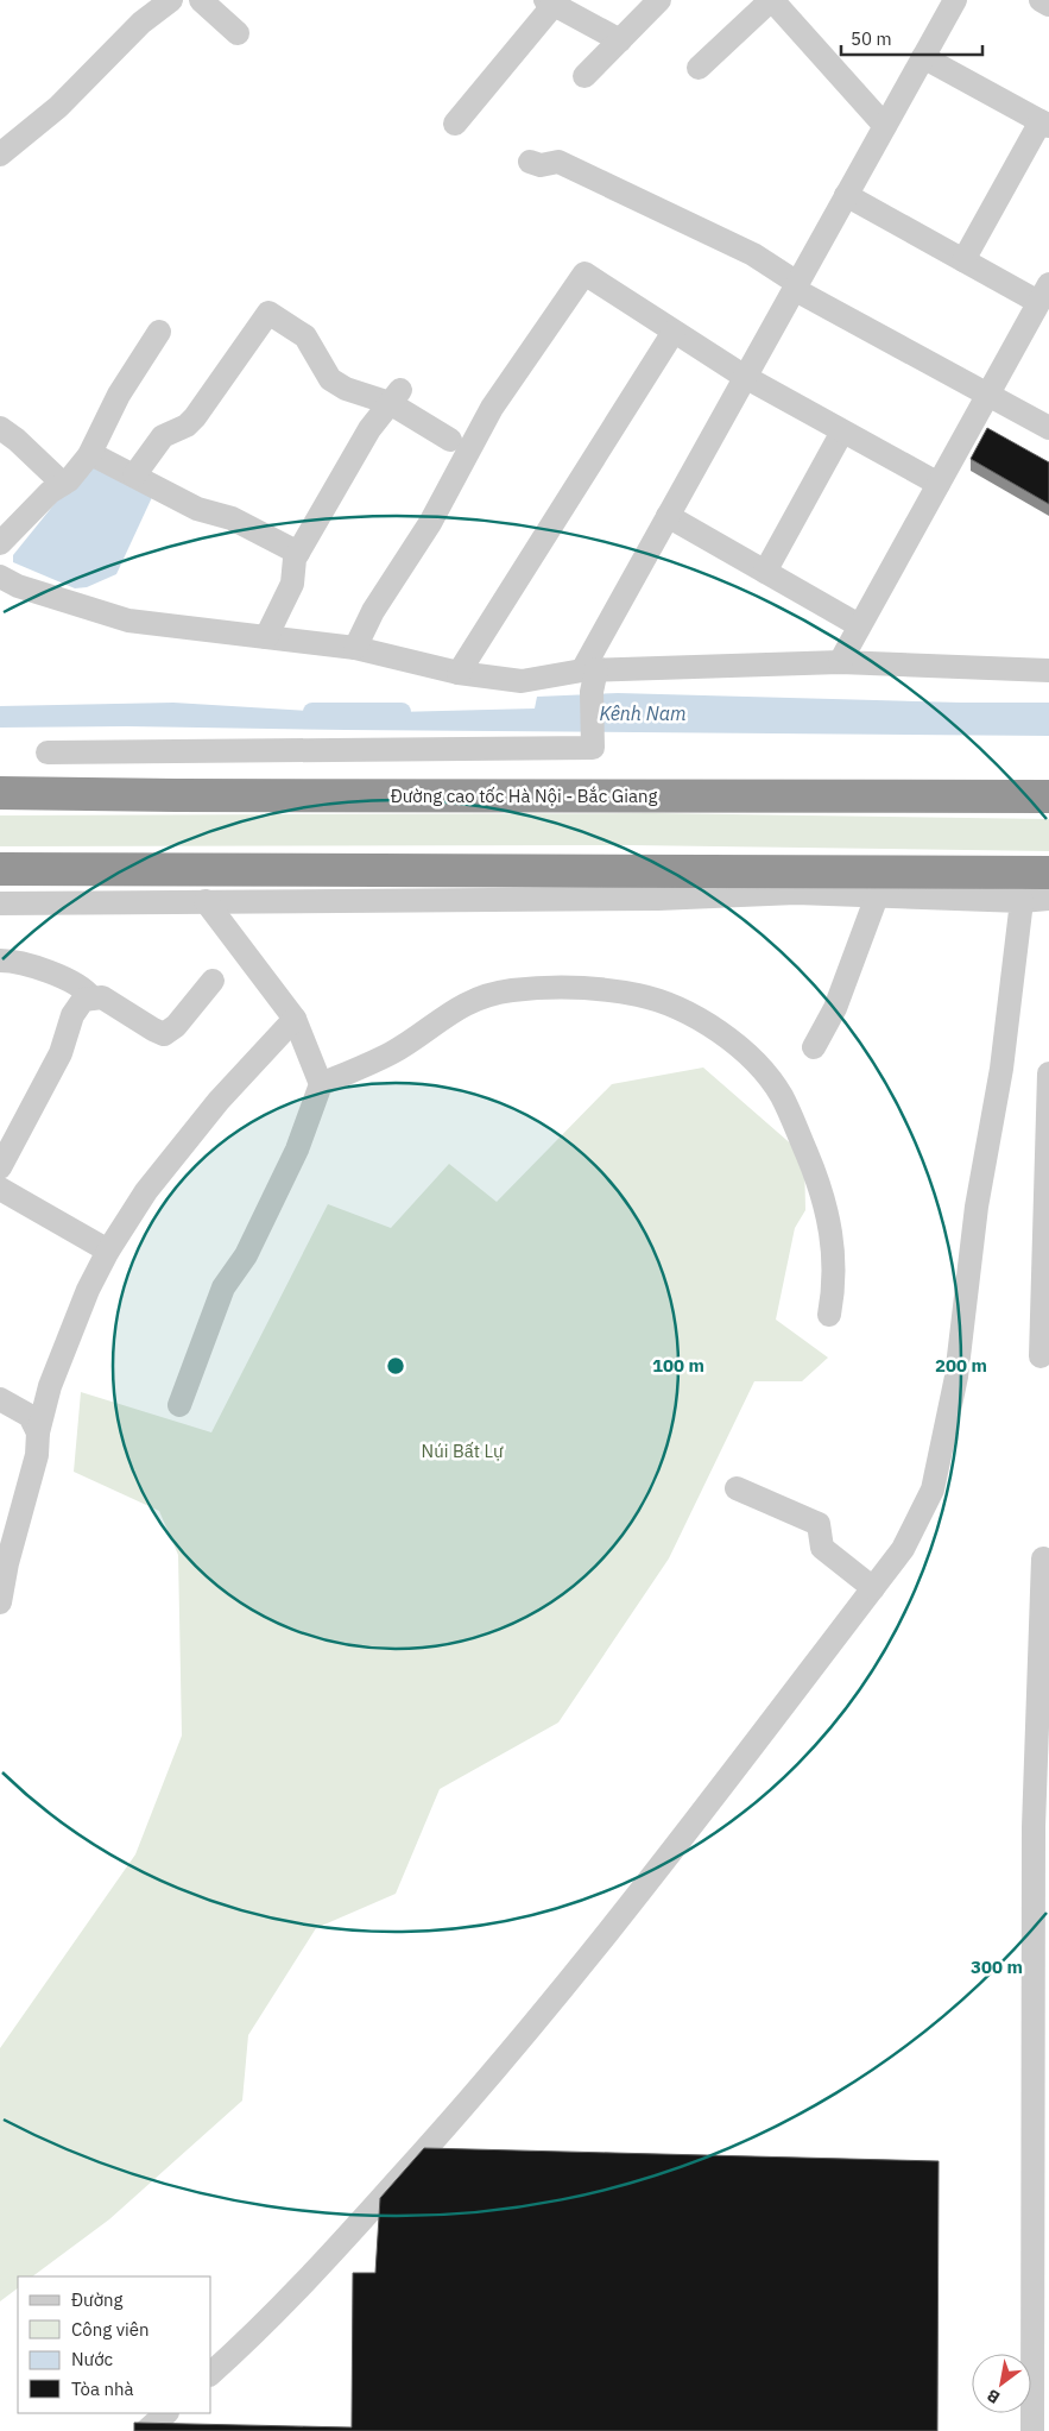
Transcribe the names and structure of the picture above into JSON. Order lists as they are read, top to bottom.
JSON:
{
  "streets": {
    "highway": ["Đường cao tốc Hà Nội - Bắc Giang"]
  },
  "water": ["Kênh Nam"],
  "parks": ["Núi Bất Lự"],
  "legend": [
    "Đường",
    "Công viên",
    "Nước",
    "Tòa nhà"
  ],
  "scale_bar": "50 m",
  "north": "bottom left",
  "rings": ["100 m", "200 m", "300 m"]
}
